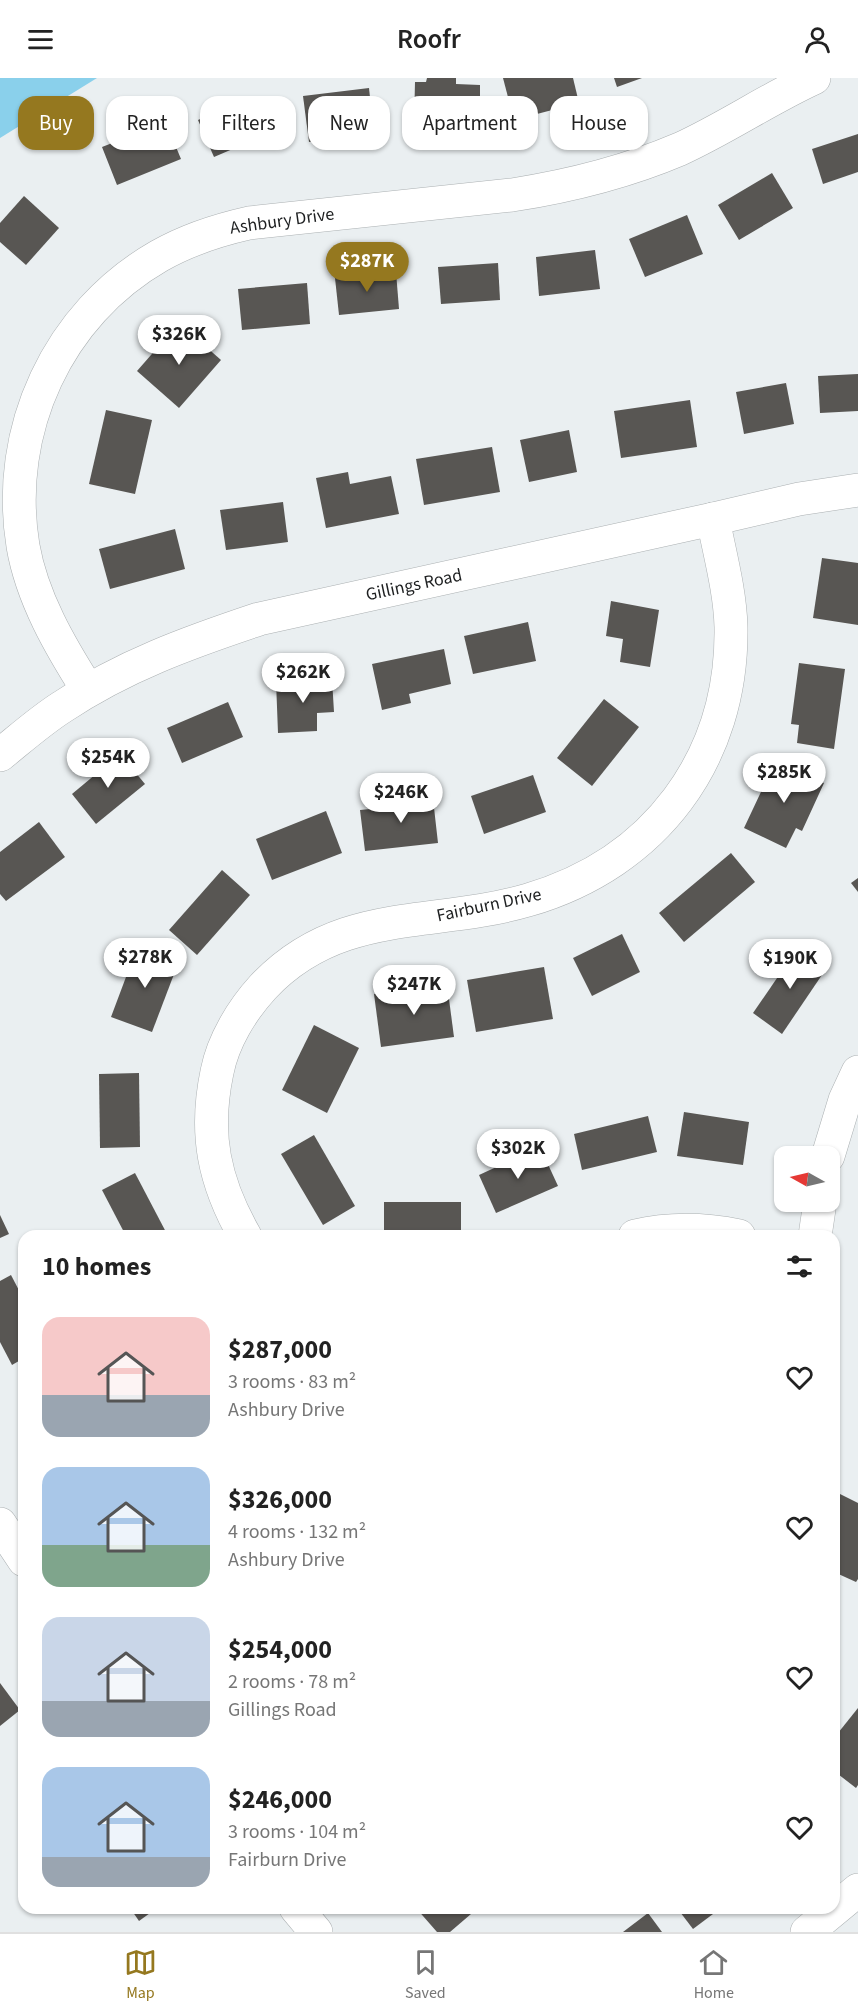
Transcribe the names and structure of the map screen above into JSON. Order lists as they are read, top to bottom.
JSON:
{
  "streets": {
    "street": ["Ashbury Drive", "Gillings Road", "Fairburn Drive"]
  },
  "crossings": [
    ["Ashbury Drive", "Gillings Road"],
    ["Gillings Road", "Fairburn Drive"]
  ],
  "north": "left",
  "page": {
    "header": "Roofr",
    "chip": [
      "Buy",
      "Rent",
      "Filters",
      "New",
      "Apartment",
      "House"
    ],
    "price": [
      "$287K",
      "$326K",
      "$262K",
      "$254K",
      "$285K",
      "$246K",
      "$278K",
      "$190K",
      "$247K",
      "$302K"
    ],
    "heading": "10 homes",
    "list": [
      {
        "name": "$287,000",
        "note": "3 rooms · 83 m² · Ashbury Drive"
      },
      {
        "name": "$326,000",
        "note": "4 rooms · 132 m² · Ashbury Drive"
      },
      {
        "name": "$254,000",
        "note": "2 rooms · 78 m² · Gillings Road"
      },
      {
        "name": "$246,000",
        "note": "3 rooms · 104 m² · Fairburn Drive"
      }
    ],
    "tabs": ["Map", "Saved", "Home"]
  }
}
